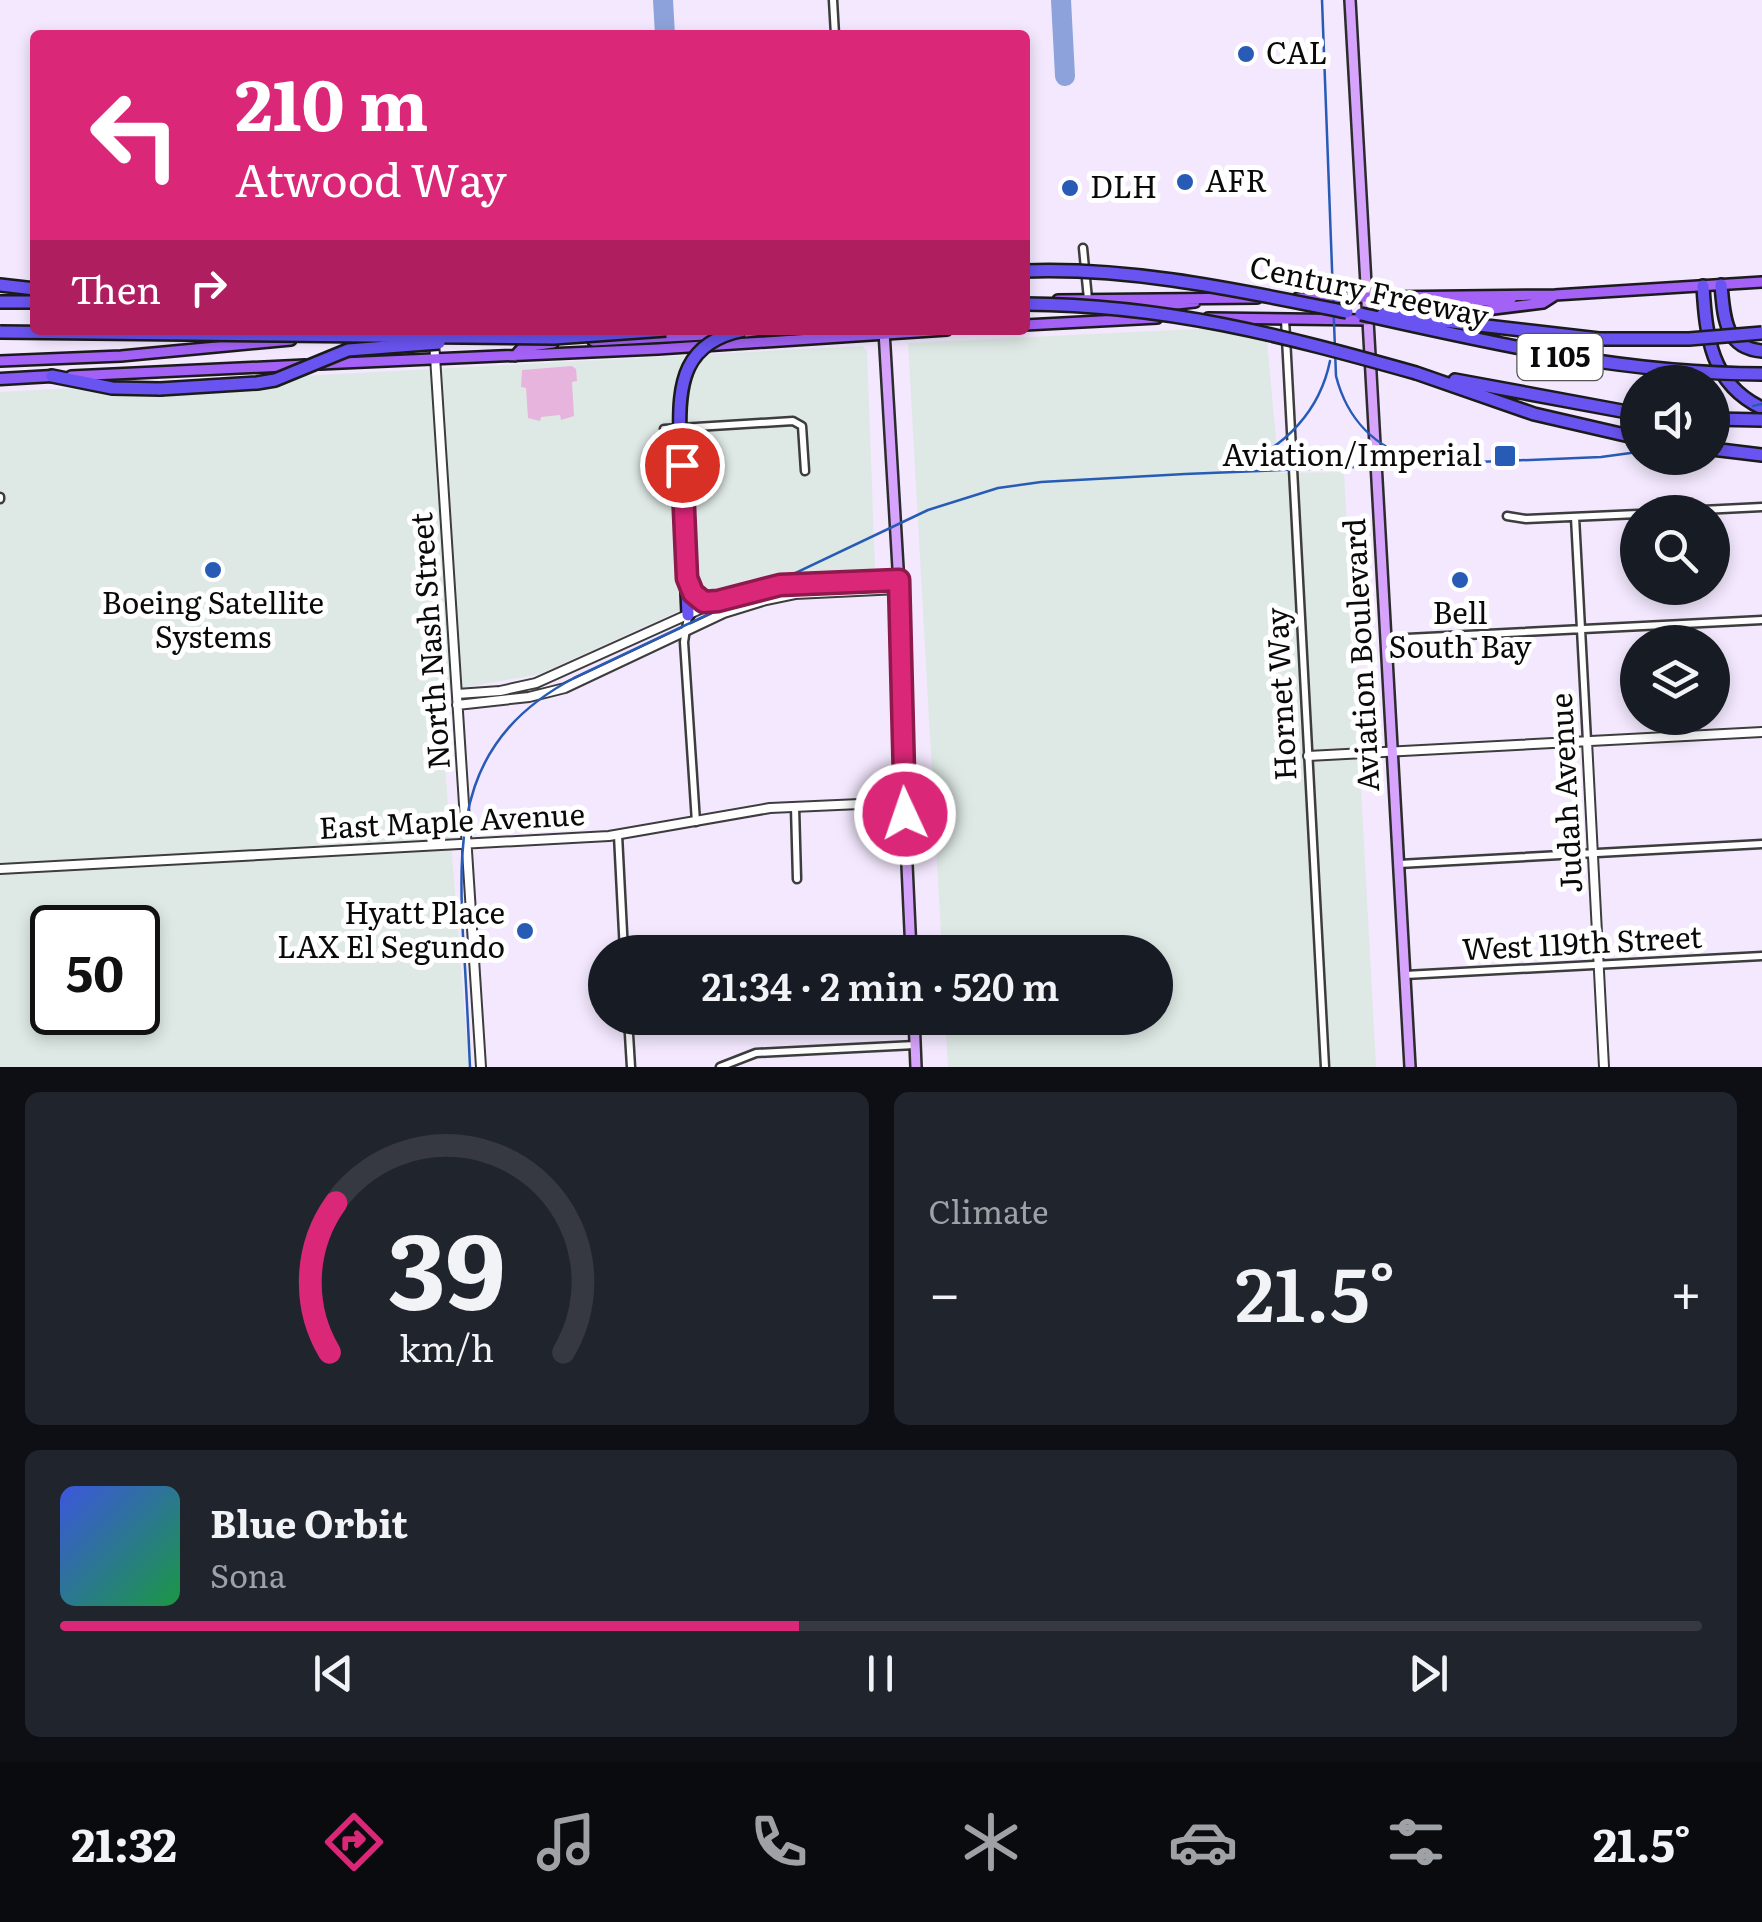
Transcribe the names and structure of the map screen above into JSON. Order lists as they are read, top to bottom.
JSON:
{
  "streets": {
    "highway": ["Century Freeway", "I 105"],
    "main road": ["Aviation Boulevard"],
    "street": [
      "North Nash Street",
      "Hornet Way",
      "Judah Avenue",
      "East Maple Avenue",
      "West 119th Street"
    ]
  },
  "crossings": [
    ["Century Freeway", "Aviation Boulevard"],
    ["North Nash Street", "East Maple Avenue"],
    ["Aviation Boulevard", "West 119th Street"],
    ["Judah Avenue", "West 119th Street"]
  ],
  "places": {
    "other": [
      "CAL",
      "AFR",
      "DLH",
      "Boeing Satellite Systems",
      "Bell South Bay",
      "Hyatt Place LAX El Segundo"
    ],
    "transit": ["Aviation/Imperial"]
  },
  "page": {
    "turn": ["210 m", "Atwood Way"],
    "then": "Then",
    "limit": "50",
    "trip": "21:34 · 2 min · 520 m",
    "tile": "Climate",
    "heat": ["−", "21.5°", "+"],
    "song": ["Blue Orbit", "Sona"],
    "tabs": ["21:32", "21.5°"],
    "gauge": ["39", "km/h"]
  }
}
